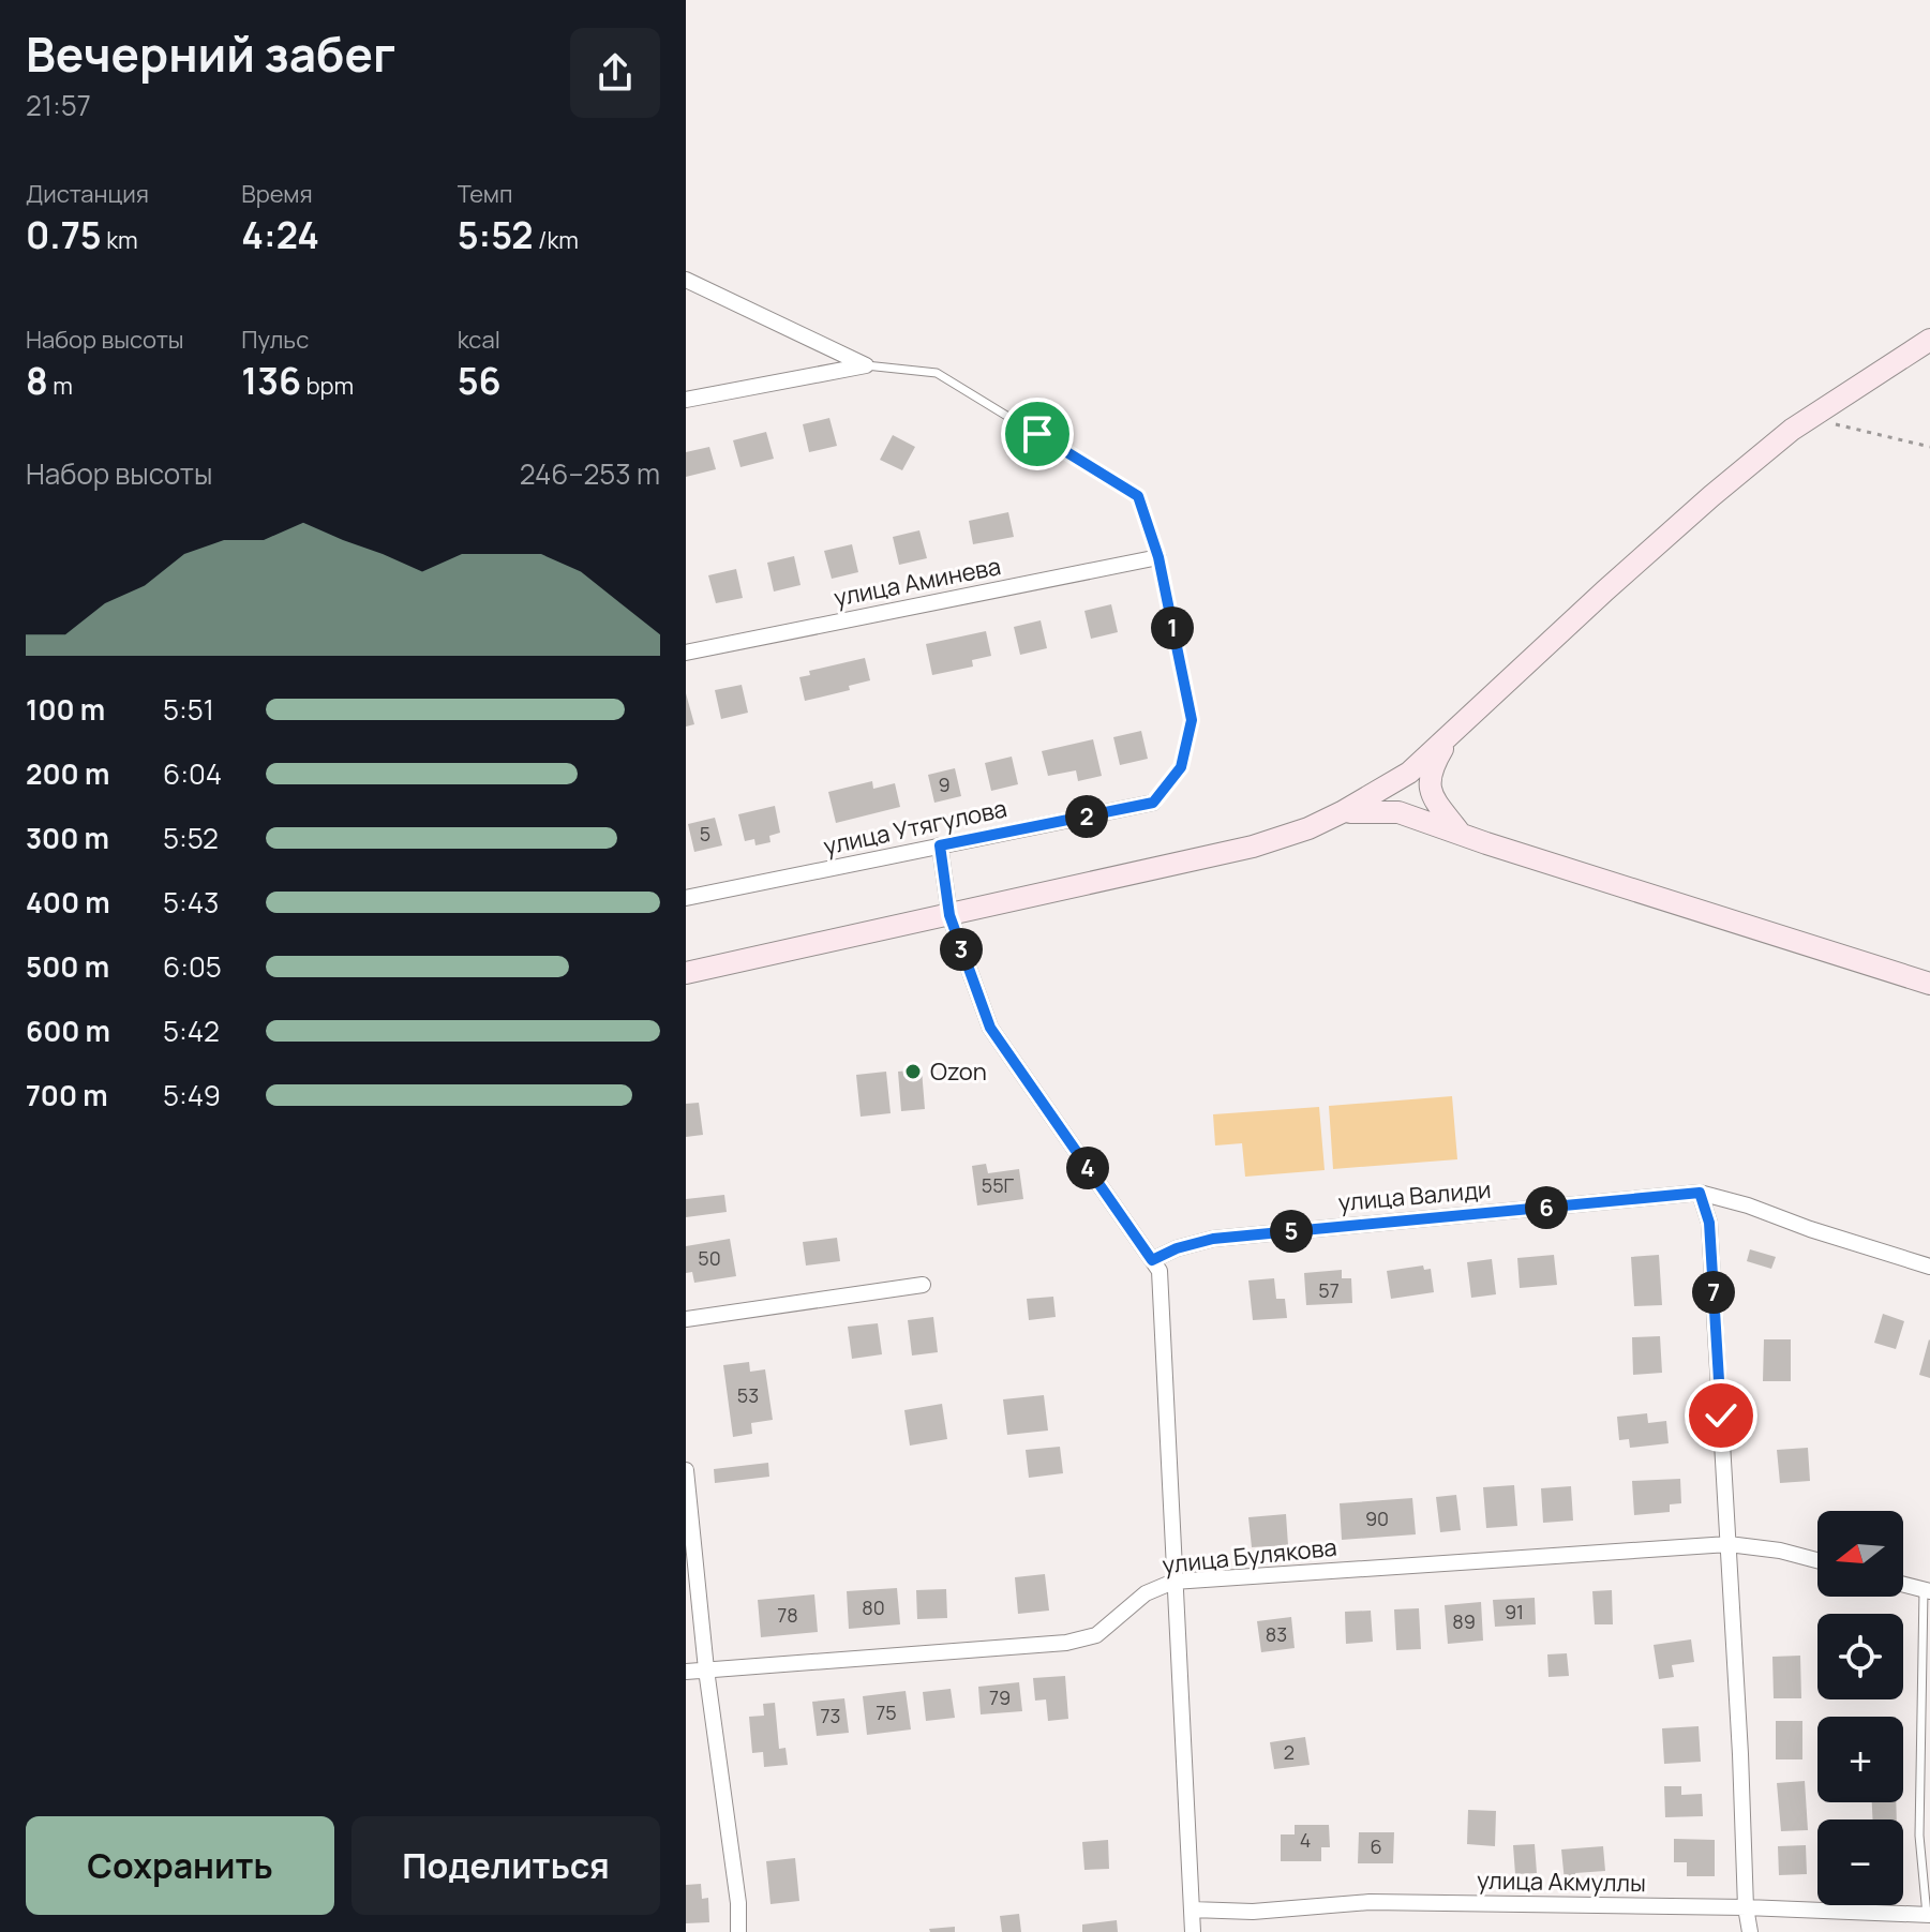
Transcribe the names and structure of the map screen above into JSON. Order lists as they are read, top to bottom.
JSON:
{
  "streets": {
    "street": [
      "улица Аминева",
      "улица Утягулова",
      "улица Валиди",
      "улица Булякова",
      "улица Акмуллы"
    ]
  },
  "places": ["Ozon"],
  "house_numbers": [
    "9",
    "5",
    "55Г",
    "50",
    "57",
    "53",
    "90",
    "80",
    "91",
    "78",
    "89",
    "83",
    "79",
    "75",
    "73",
    "2",
    "4",
    "6"
  ],
  "north": "left",
  "page": {
    "heading": ["Вечерний забег", "21:57"],
    "stats": [
      ["Дистанция", "0.75 km"],
      ["Время", "4:24"],
      ["Темп", "5:52 /km"],
      ["Набор высоты", "8 m"],
      ["Пульс", "136 bpm"],
      ["kcal", "56"]
    ],
    "chart": ["Набор высоты", "246–253 m"],
    "pins": [
      "1",
      "2",
      "3",
      "4",
      "6",
      "5",
      "7"
    ],
    "list": [
      {
        "name": "100 m",
        "note": "5:51"
      },
      {
        "name": "200 m",
        "note": "6:04"
      },
      {
        "name": "300 m",
        "note": "5:52"
      },
      {
        "name": "400 m",
        "note": "5:43"
      },
      {
        "name": "500 m",
        "note": "6:05"
      },
      {
        "name": "600 m",
        "note": "5:42"
      },
      {
        "name": "700 m",
        "note": "5:49"
      }
    ],
    "map_buttons": ["+", "−"],
    "buttons": ["Сохранить", "Поделиться"]
  }
}
